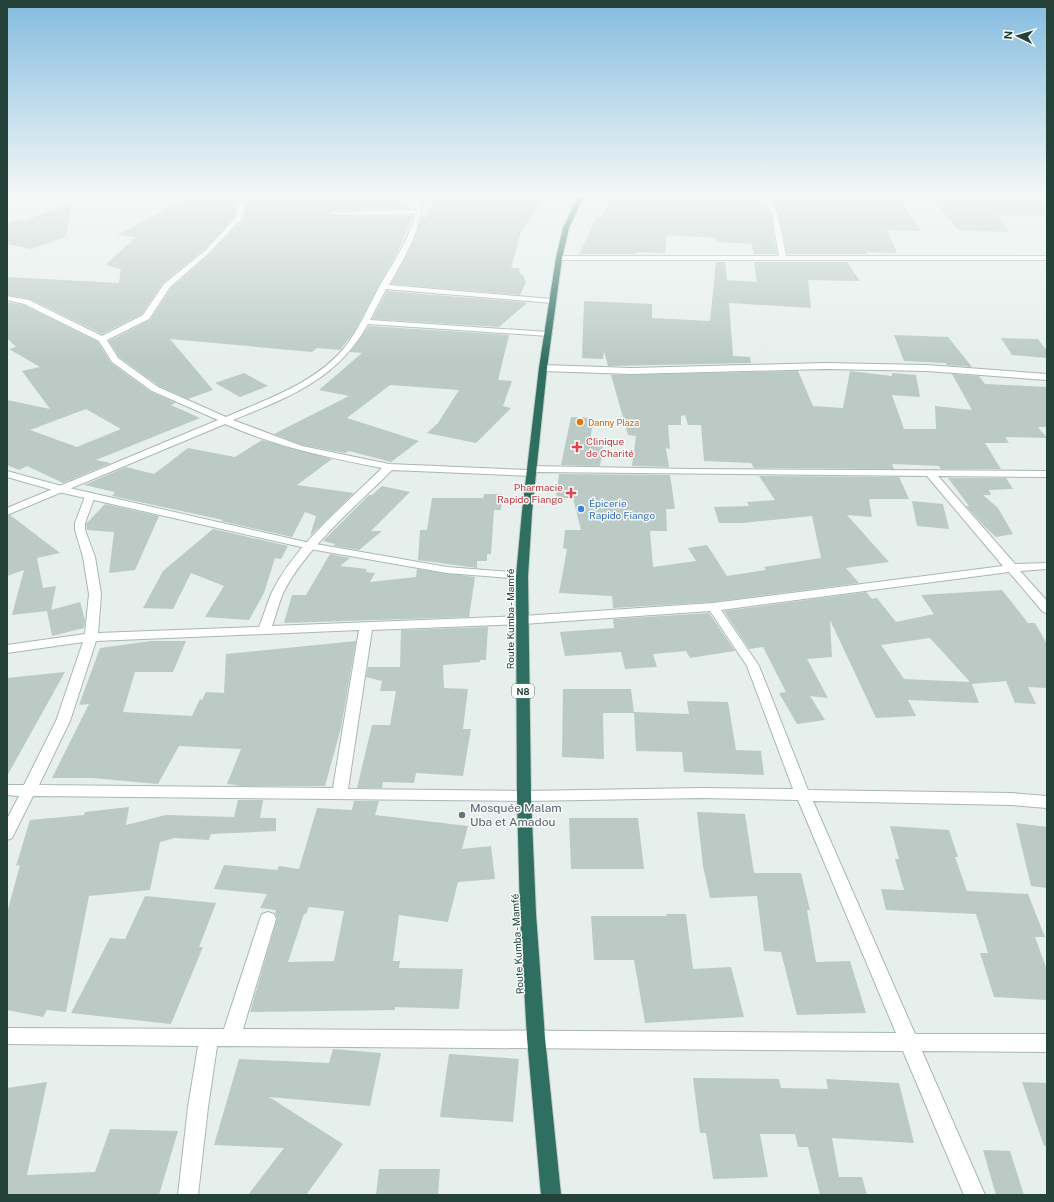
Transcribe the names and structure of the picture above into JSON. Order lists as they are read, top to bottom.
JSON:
{
  "streets": {
    "highway": ["Route Kumba - Mamfé", "N8"]
  },
  "places": {
    "other": ["Danny Plaza", "Épicerie Rapido Fiango", "Mosquée Malam Uba et Amadou"],
    "health": ["Clinique de Charité", "Pharmacie Rapido Fiango"]
  },
  "north": "left"
}
